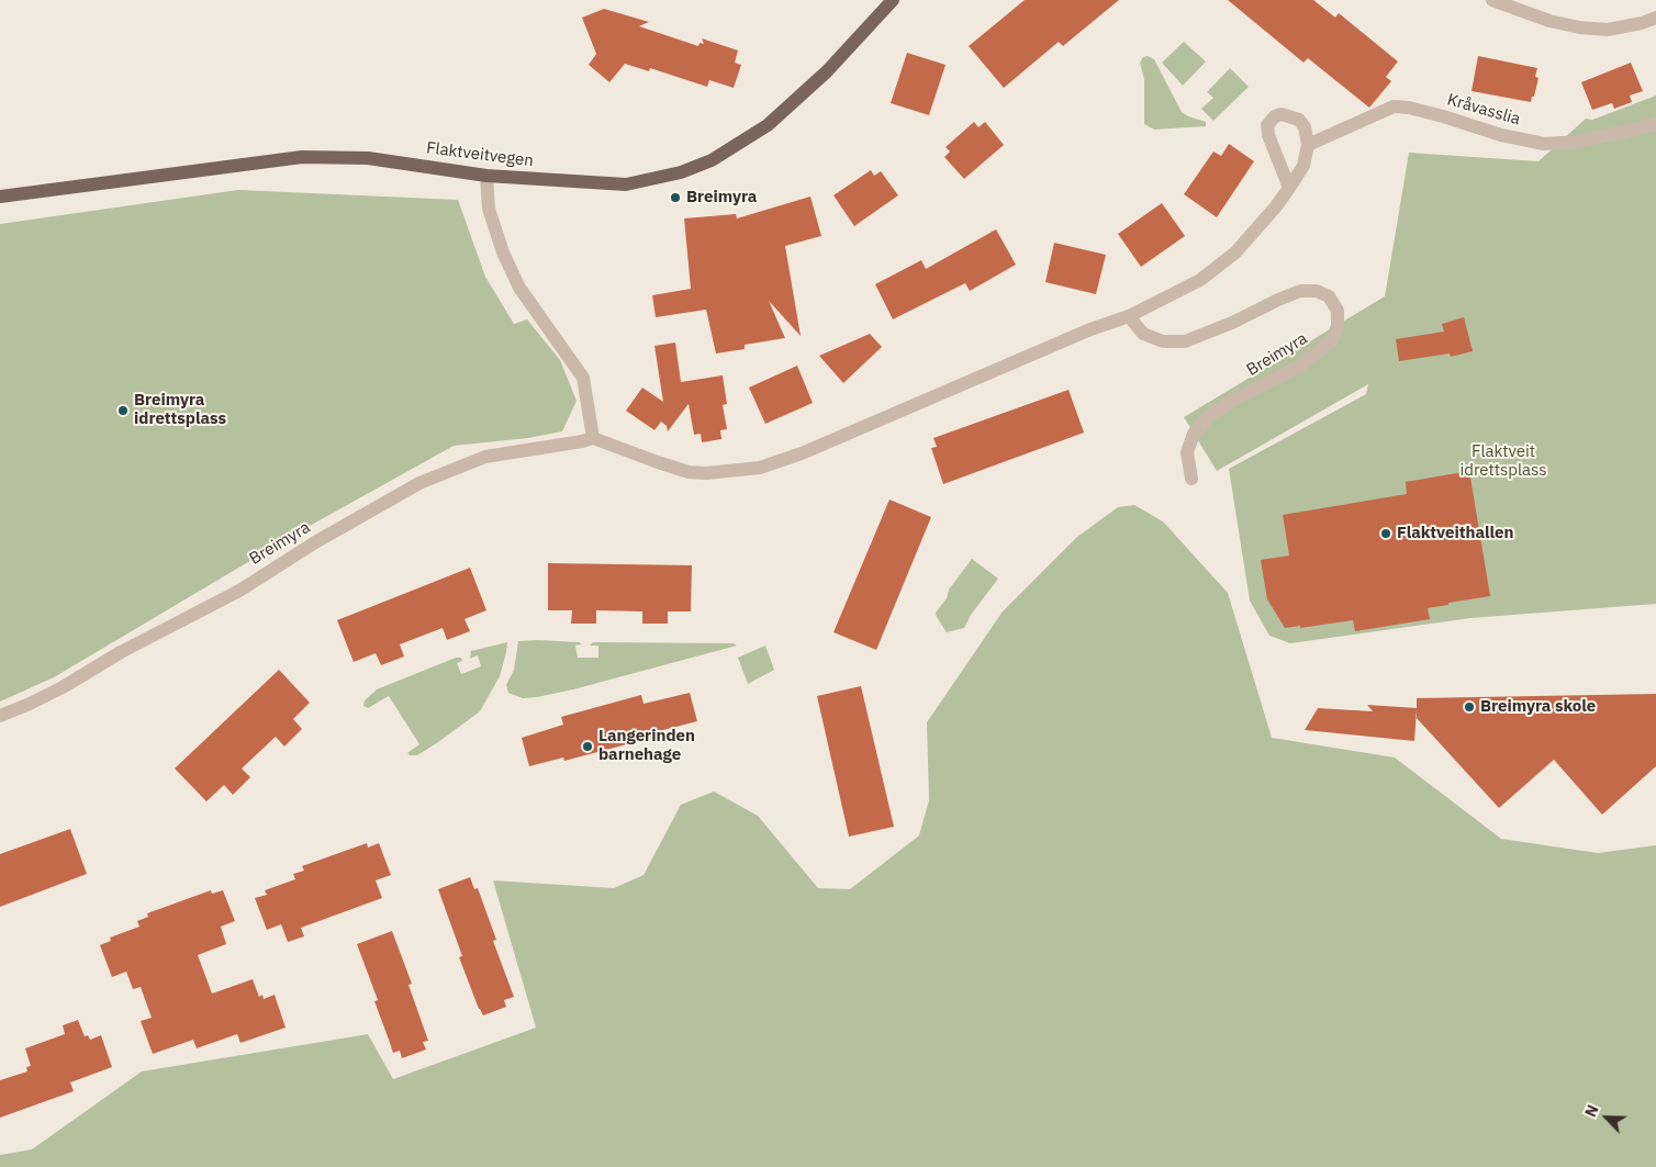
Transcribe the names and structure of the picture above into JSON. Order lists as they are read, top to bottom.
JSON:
{
  "streets": {
    "main road": ["Flaktveitvegen"],
    "street": ["Kråvasslia", "Breimyra"]
  },
  "parks": ["Flaktveit idrettsplass"],
  "places": [
    "Breimyra",
    "Breimyra idrettsplass",
    "Flaktveithallen",
    "Breimyra skole",
    "Langerinden barnehage"
  ],
  "north": "top left"
}
